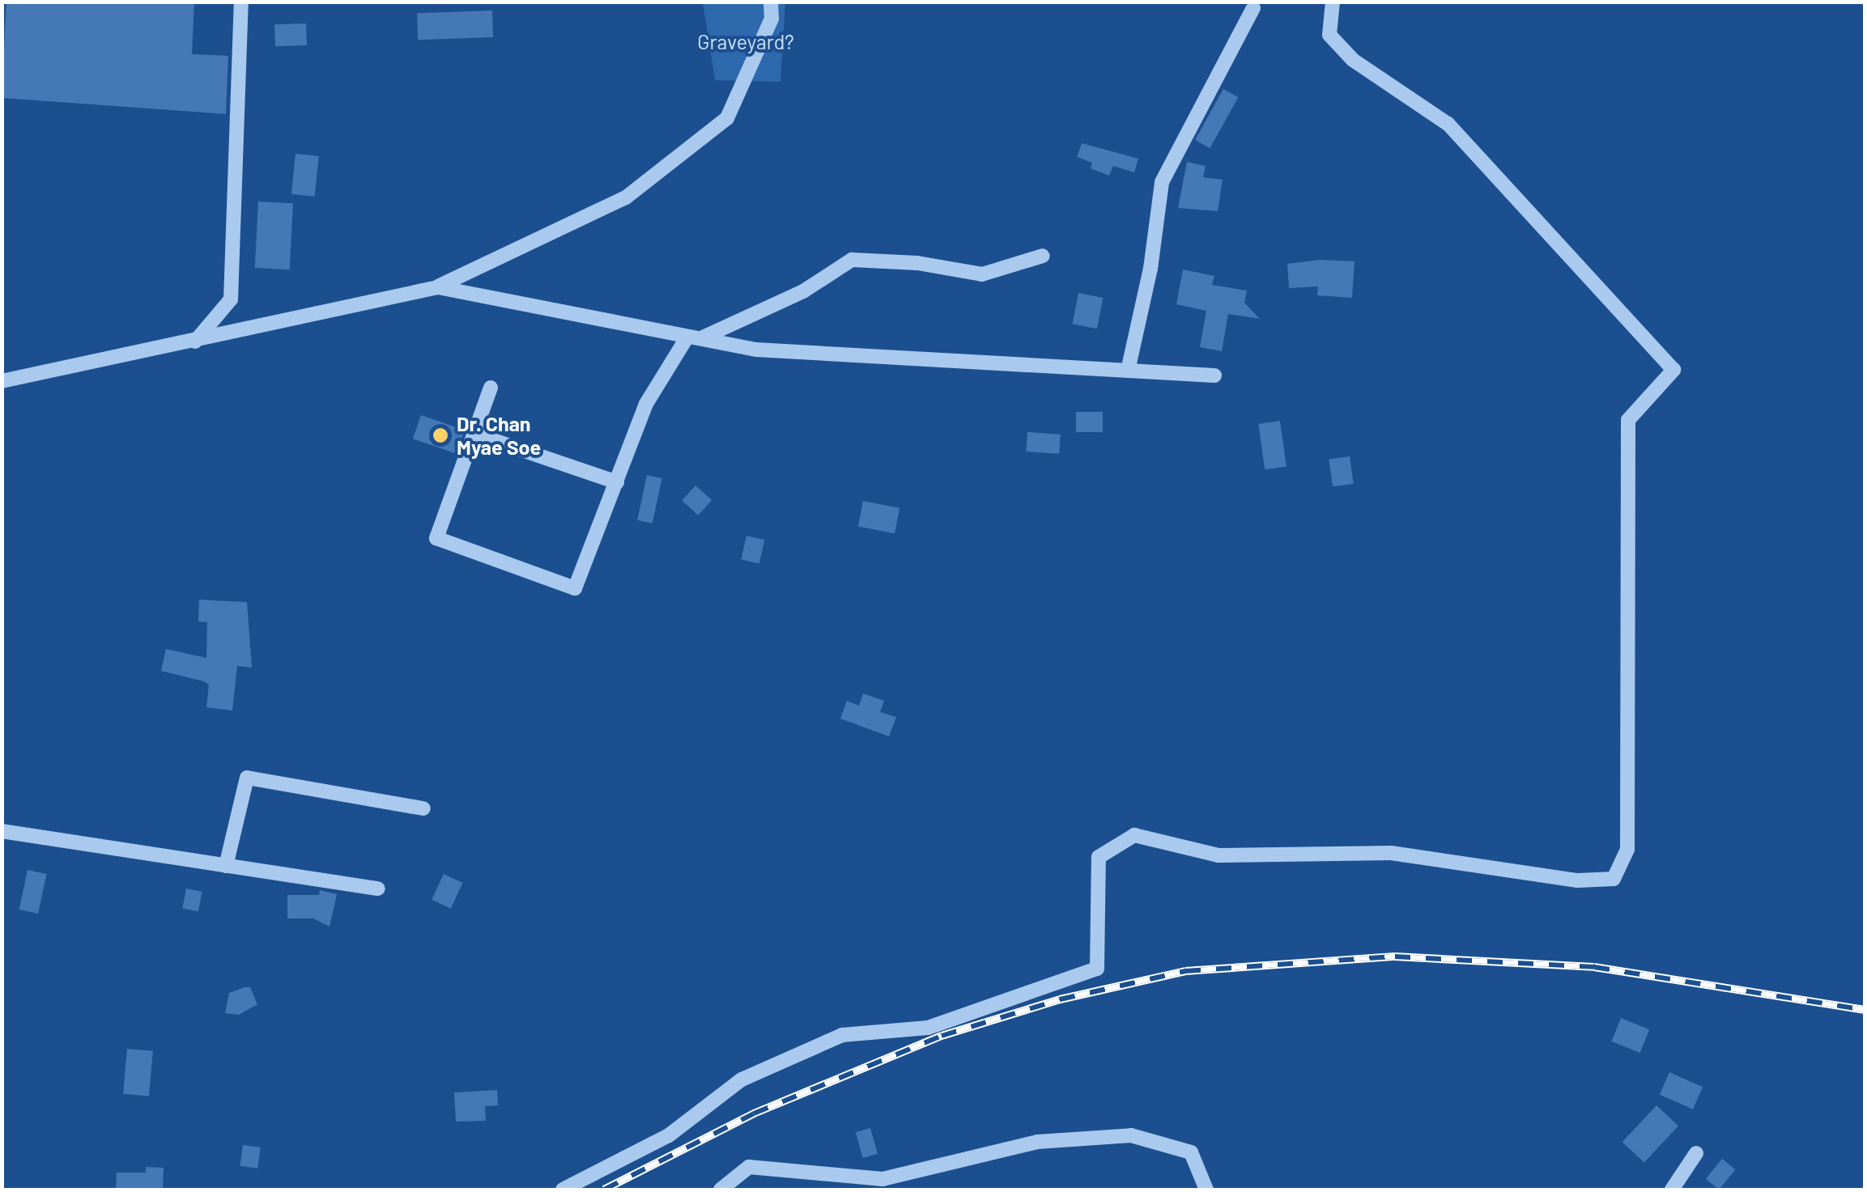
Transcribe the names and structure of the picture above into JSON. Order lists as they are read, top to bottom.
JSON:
{
  "parks": ["Graveyard?"],
  "places": ["Dr. Chan Myae Soe"]
}
